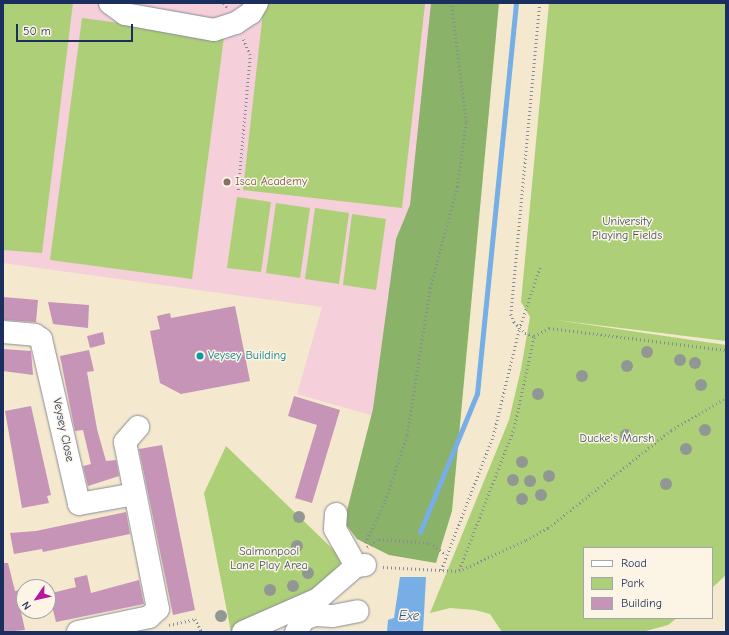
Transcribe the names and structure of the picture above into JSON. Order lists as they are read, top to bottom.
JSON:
{
  "streets": {
    "street": ["Veysey Close"]
  },
  "water": ["Exe"],
  "parks": ["University Playing Fields", "Ducke's Marsh", "Salmonpool Lane Play Area"],
  "places": ["Isca Academy", "Veysey Building"],
  "legend": ["Road", "Park", "Building"],
  "scale_bar": "50 m",
  "north": "bottom left"
}
